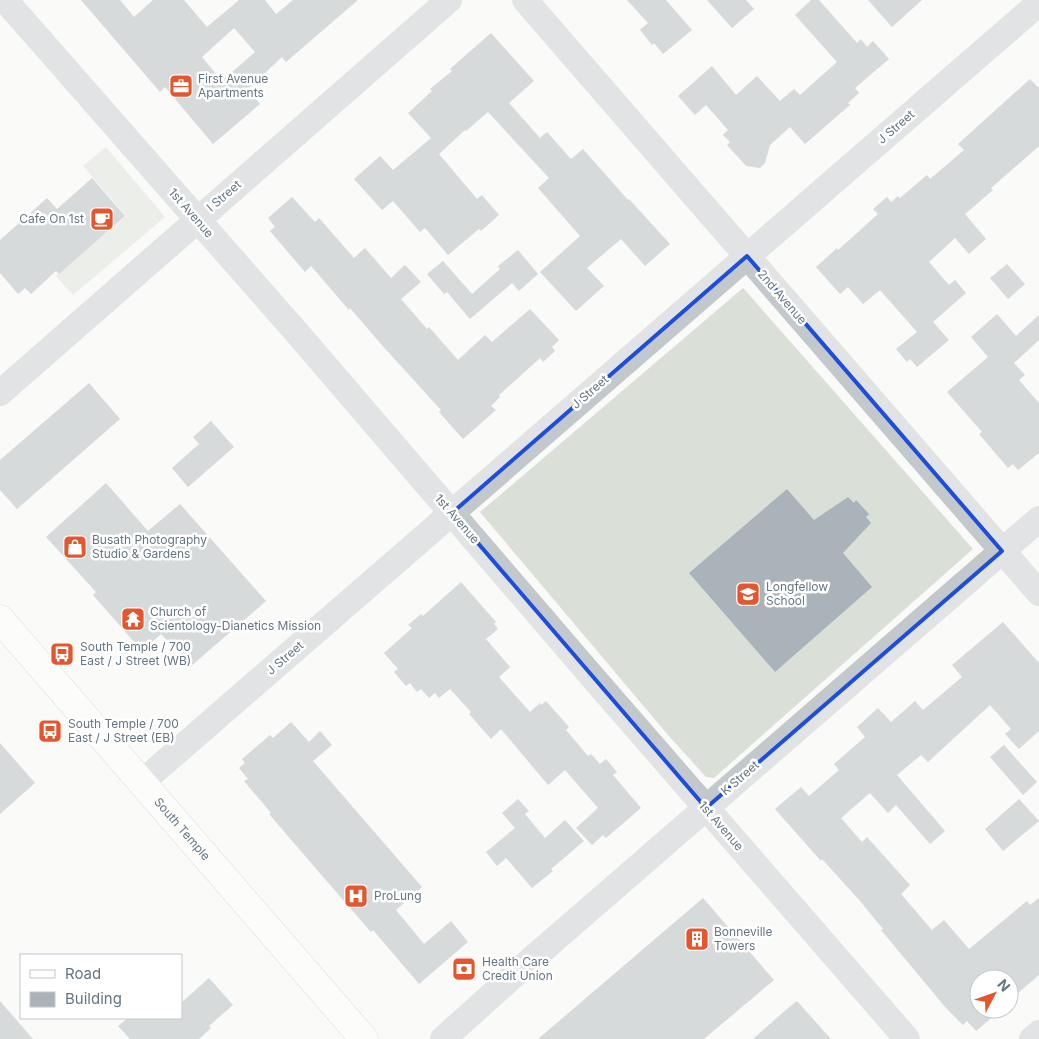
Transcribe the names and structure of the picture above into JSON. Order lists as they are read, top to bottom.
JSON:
{
  "streets": {
    "main road": ["South Temple"],
    "street": [
      "J Street",
      "I Street",
      "1st Avenue",
      "2nd Avenue",
      "K Street"
    ]
  },
  "crossings": [
    ["J Street", "1st Avenue"],
    ["J Street", "2nd Avenue"],
    ["J Street", "South Temple"],
    ["I Street", "1st Avenue"],
    ["1st Avenue", "K Street"],
    ["2nd Avenue", "K Street"]
  ],
  "places": {
    "office": ["First Avenue Apartments"],
    "cafe": ["Cafe On 1st"],
    "shop": ["Busath Photography Studio & Gardens"],
    "school or university": ["Longfellow School"],
    "temple": ["Church of Scientology-Dianetics Mission"],
    "bus stop": ["South Temple / 700 East / J Street (WB)", "South Temple / 700 East / J Street (EB)"],
    "hospital": ["ProLung"],
    "building": ["Bonneville Towers"],
    "bank": ["Health Care Credit Union"]
  },
  "legend": ["Road", "Building"],
  "north": "top right"
}
